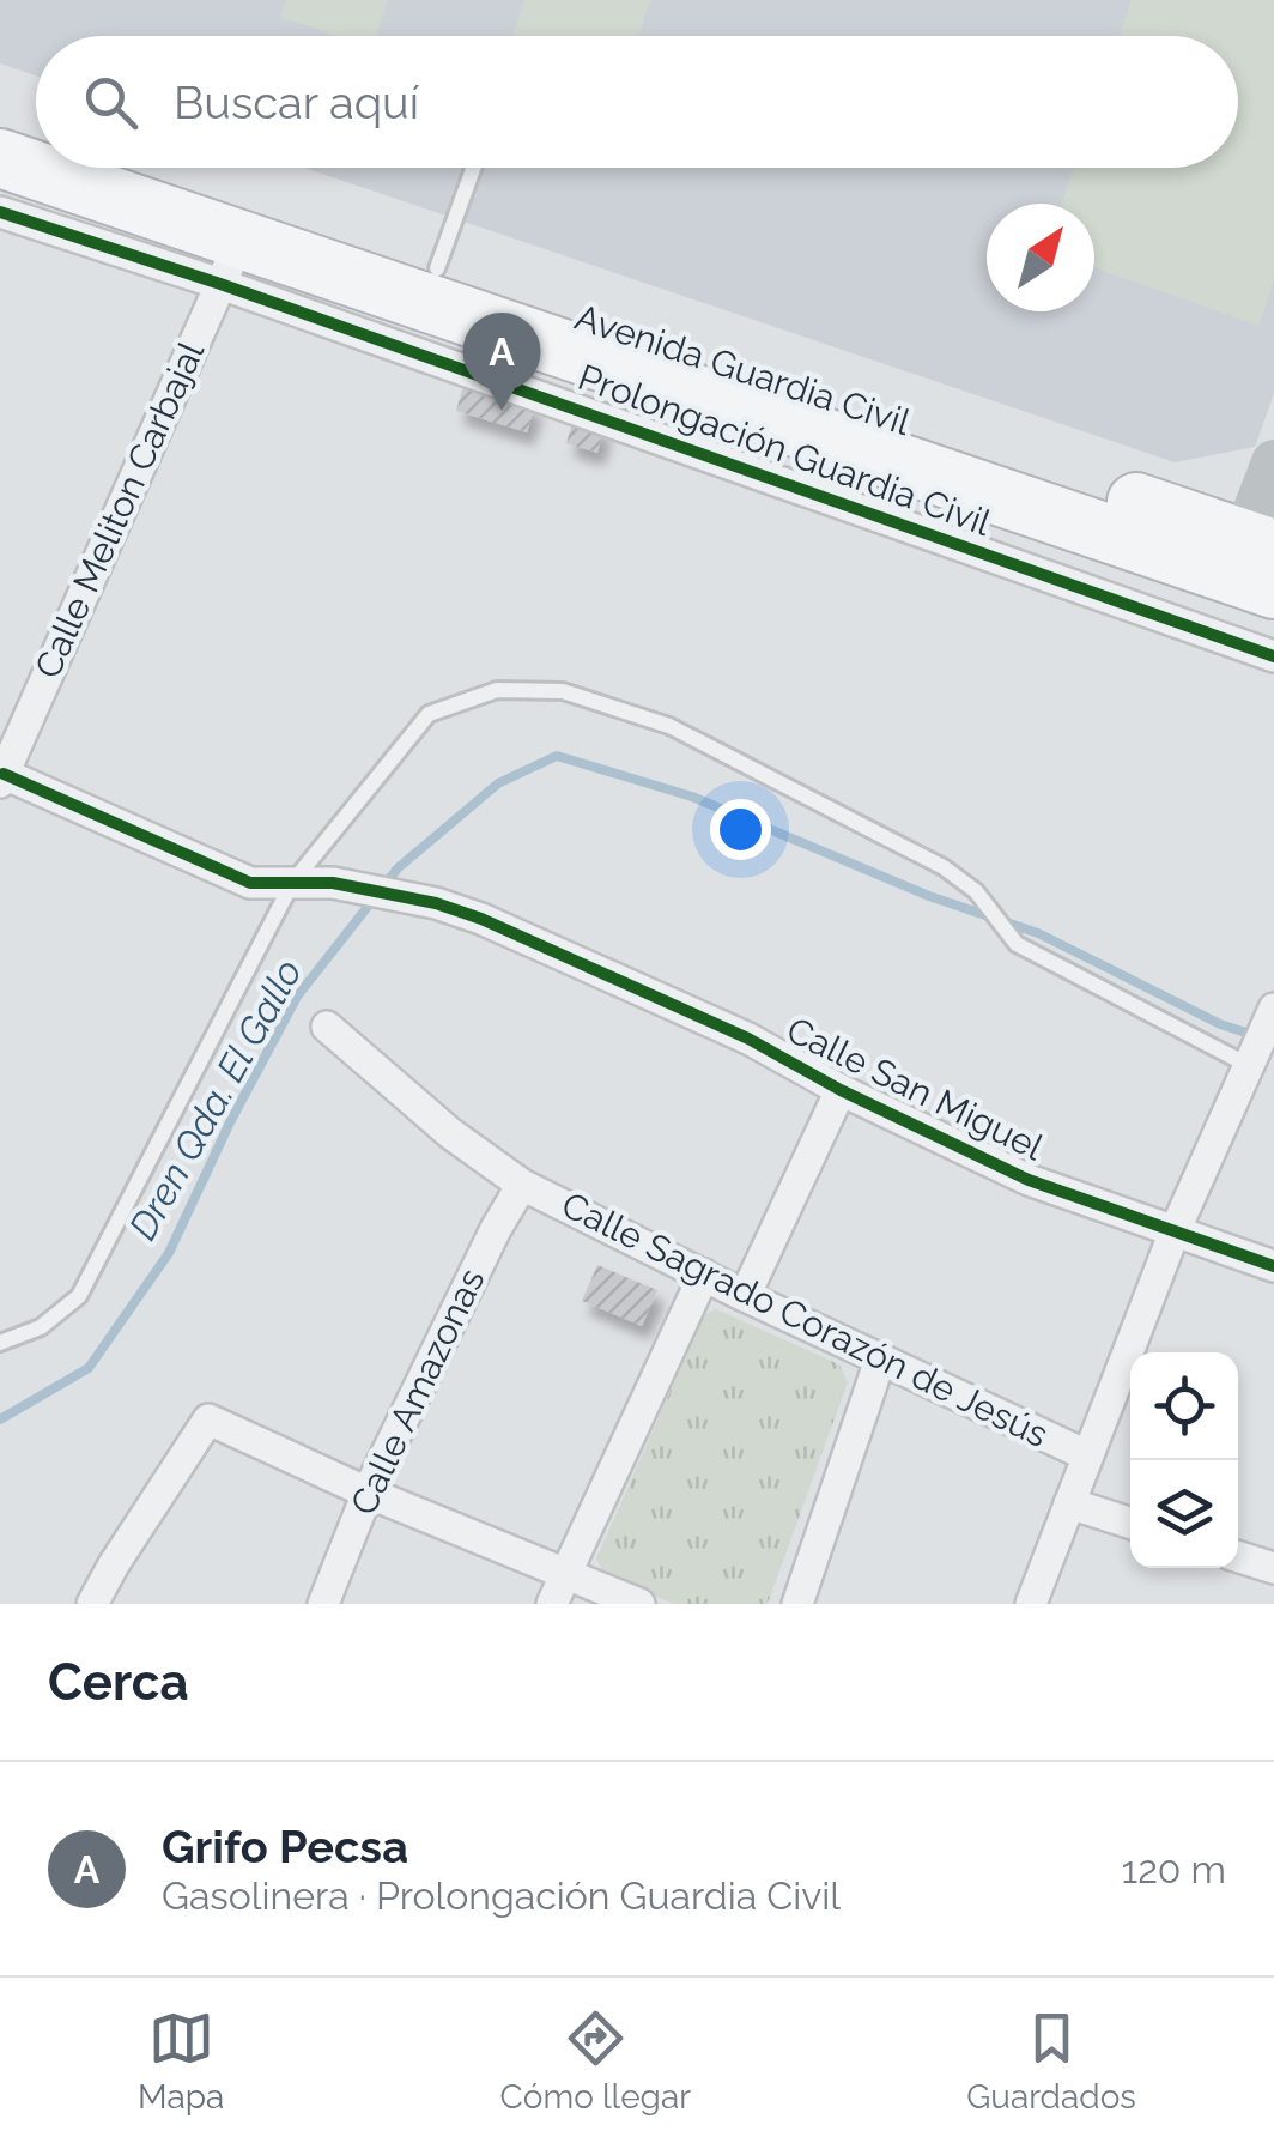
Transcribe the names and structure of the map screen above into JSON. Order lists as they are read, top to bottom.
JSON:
{
  "streets": {
    "highway": ["Avenida Guardia Civil"],
    "street": [
      "Prolongación Guardia Civil",
      "Calle Meliton Carbajal",
      "Calle San Miguel",
      "Calle Sagrado Corazón de Jesús",
      "Calle Amazonas"
    ]
  },
  "crossings": [
    ["Avenida Guardia Civil", "Prolongación Guardia Civil"],
    ["Avenida Guardia Civil", "Calle Meliton Carbajal"],
    ["Calle Meliton Carbajal", "Calle San Miguel"],
    ["Calle Sagrado Corazón de Jesús", "Calle Amazonas"]
  ],
  "water": ["Dren Qda. El Gallo"],
  "north": "top right",
  "page": {
    "search": "Buscar aquí",
    "pins": "A",
    "heading": "Cerca",
    "list": [
      {
        "mark": "A",
        "name": "Grifo Pecsa",
        "note": "Gasolinera · Prolongación Guardia Civil",
        "value": "120 m"
      }
    ],
    "nav": ["Mapa", "Cómo llegar", "Guardados"]
  }
}
